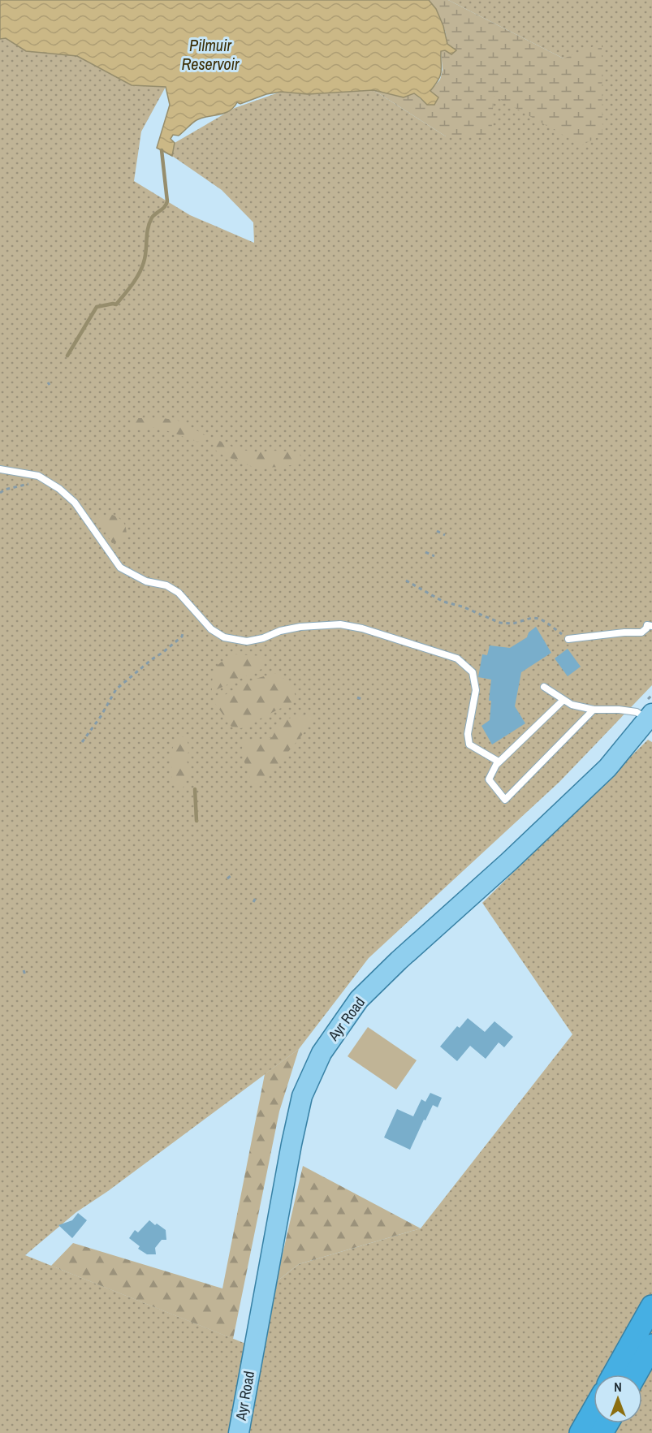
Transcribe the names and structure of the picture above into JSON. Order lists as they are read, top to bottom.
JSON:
{
  "streets": {
    "main road": ["Ayr Road"]
  },
  "water": ["Pilmuir Reservoir"],
  "north": "top"
}
